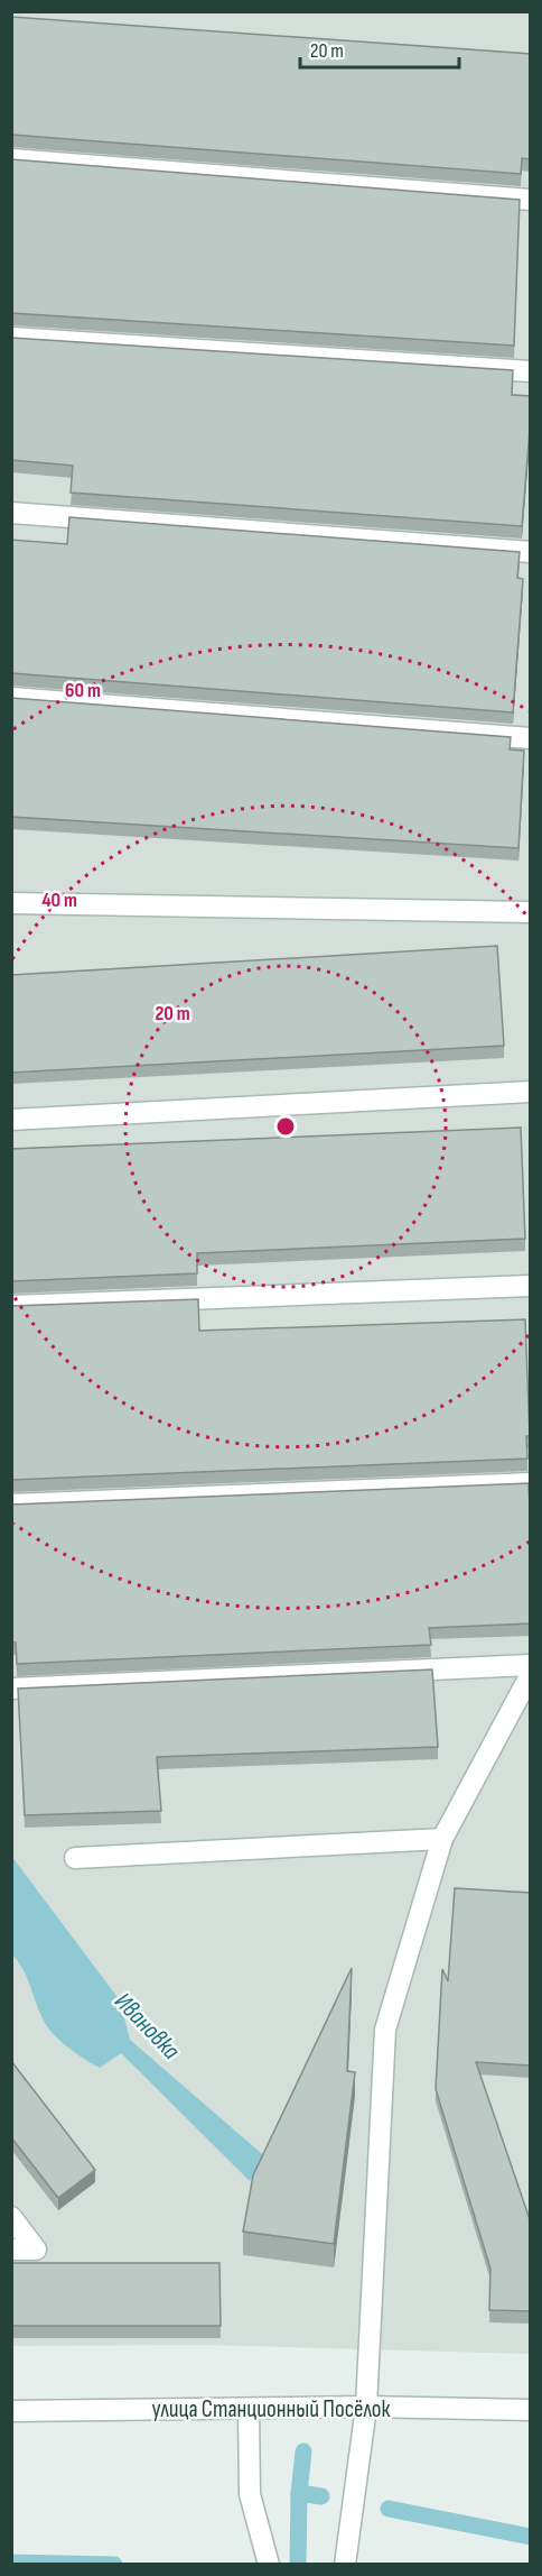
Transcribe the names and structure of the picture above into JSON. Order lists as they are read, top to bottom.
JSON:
{
  "streets": {
    "street": ["улица Станционный Посёлок"]
  },
  "water": ["Ивановка"],
  "scale_bar": "20 m",
  "rings": ["60 m", "40 m", "20 m"]
}
